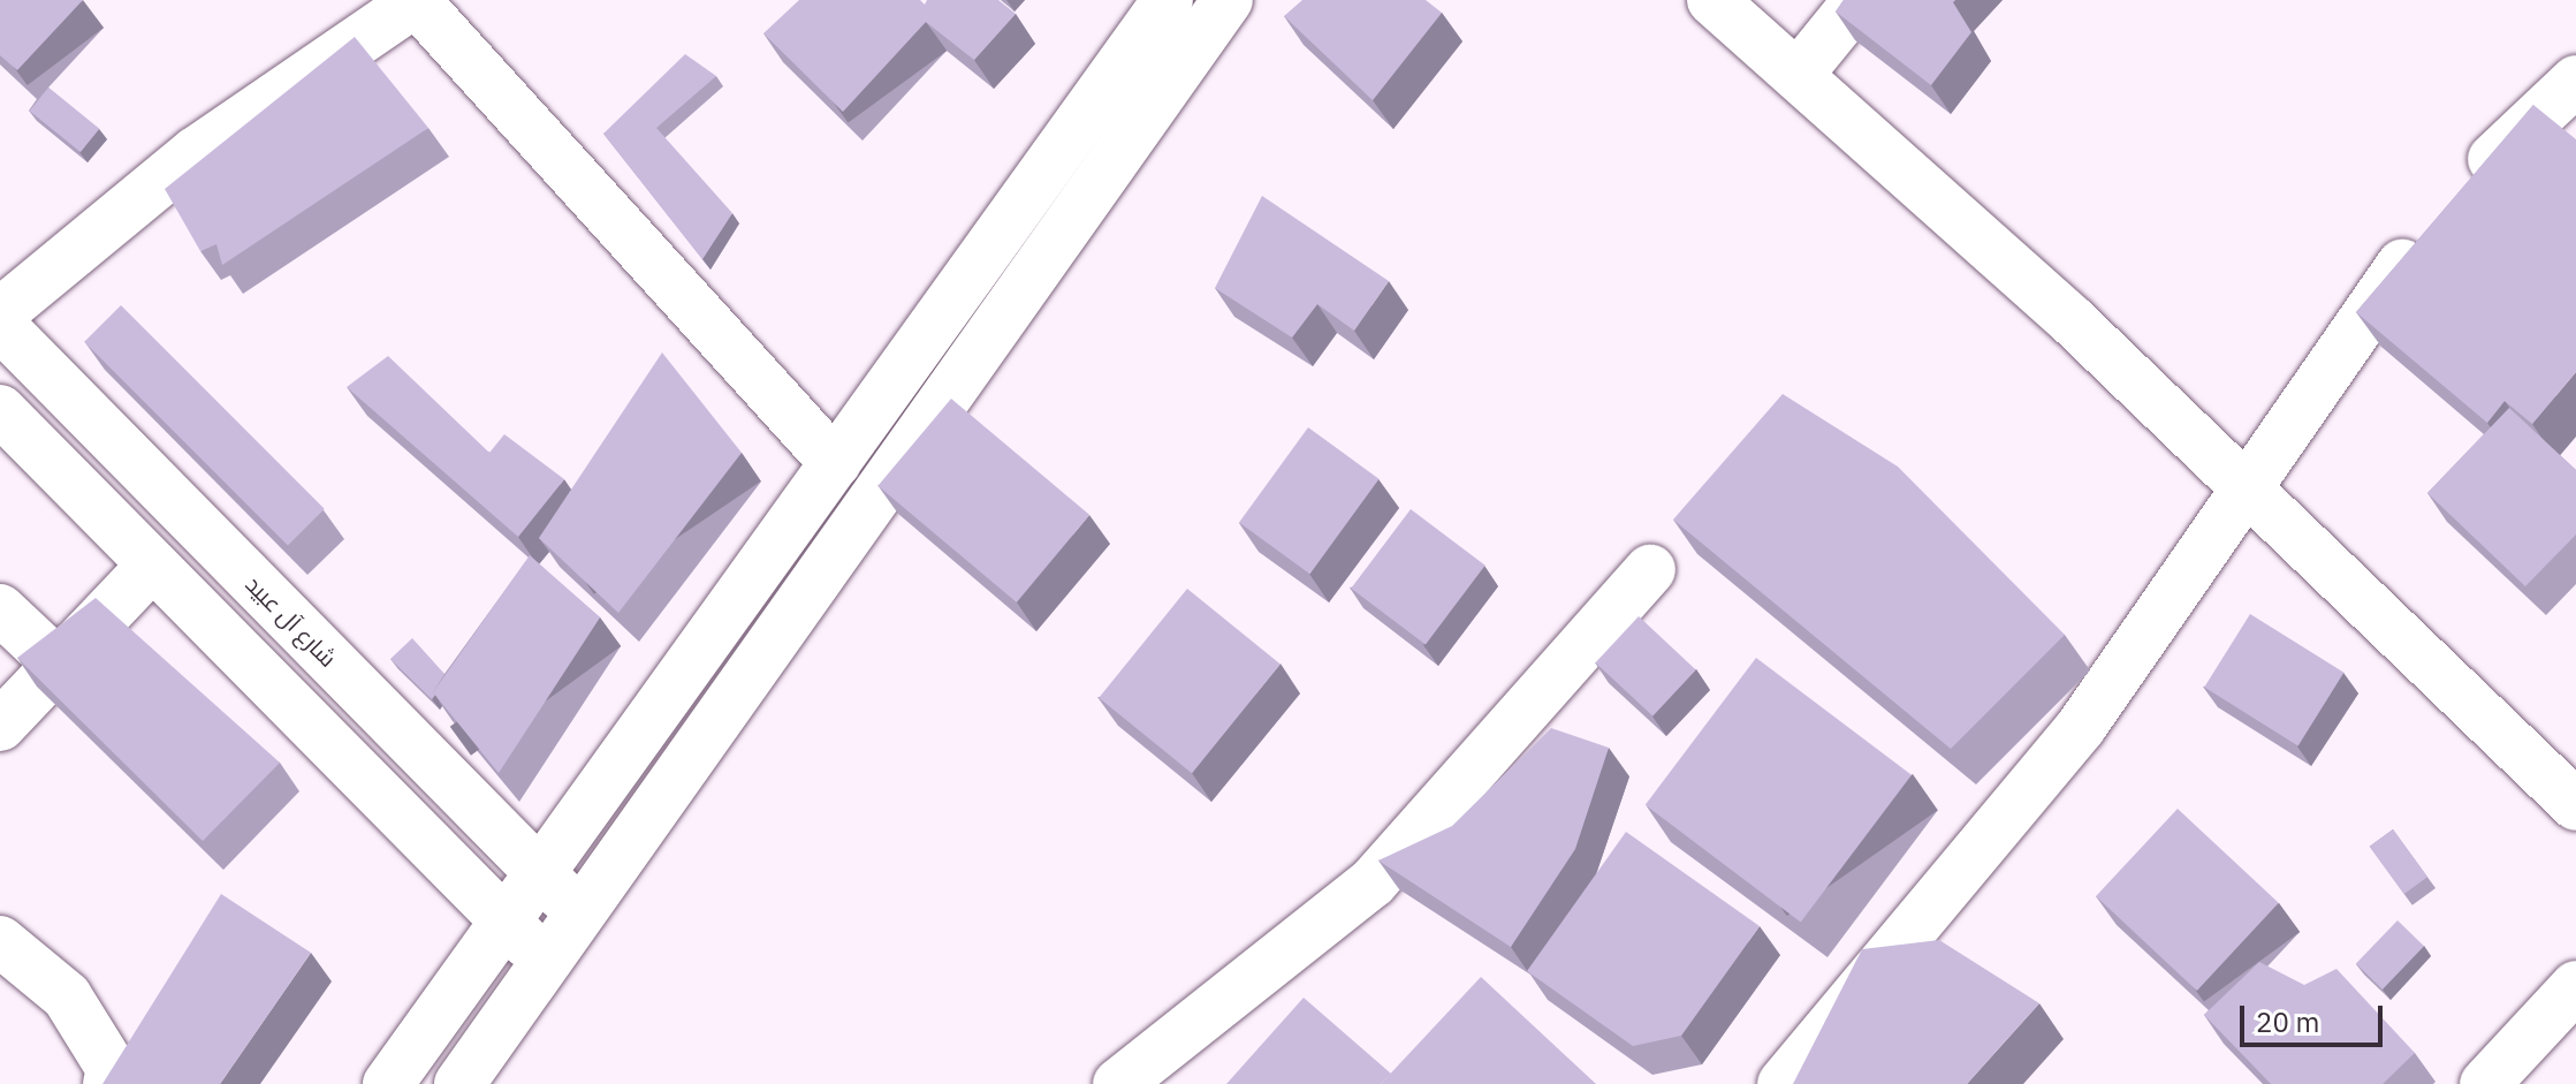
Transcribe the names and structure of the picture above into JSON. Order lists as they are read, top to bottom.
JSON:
{
  "streets": {
    "street": ["شارع آل عبيد"]
  },
  "scale_bar": "20 m"
}
